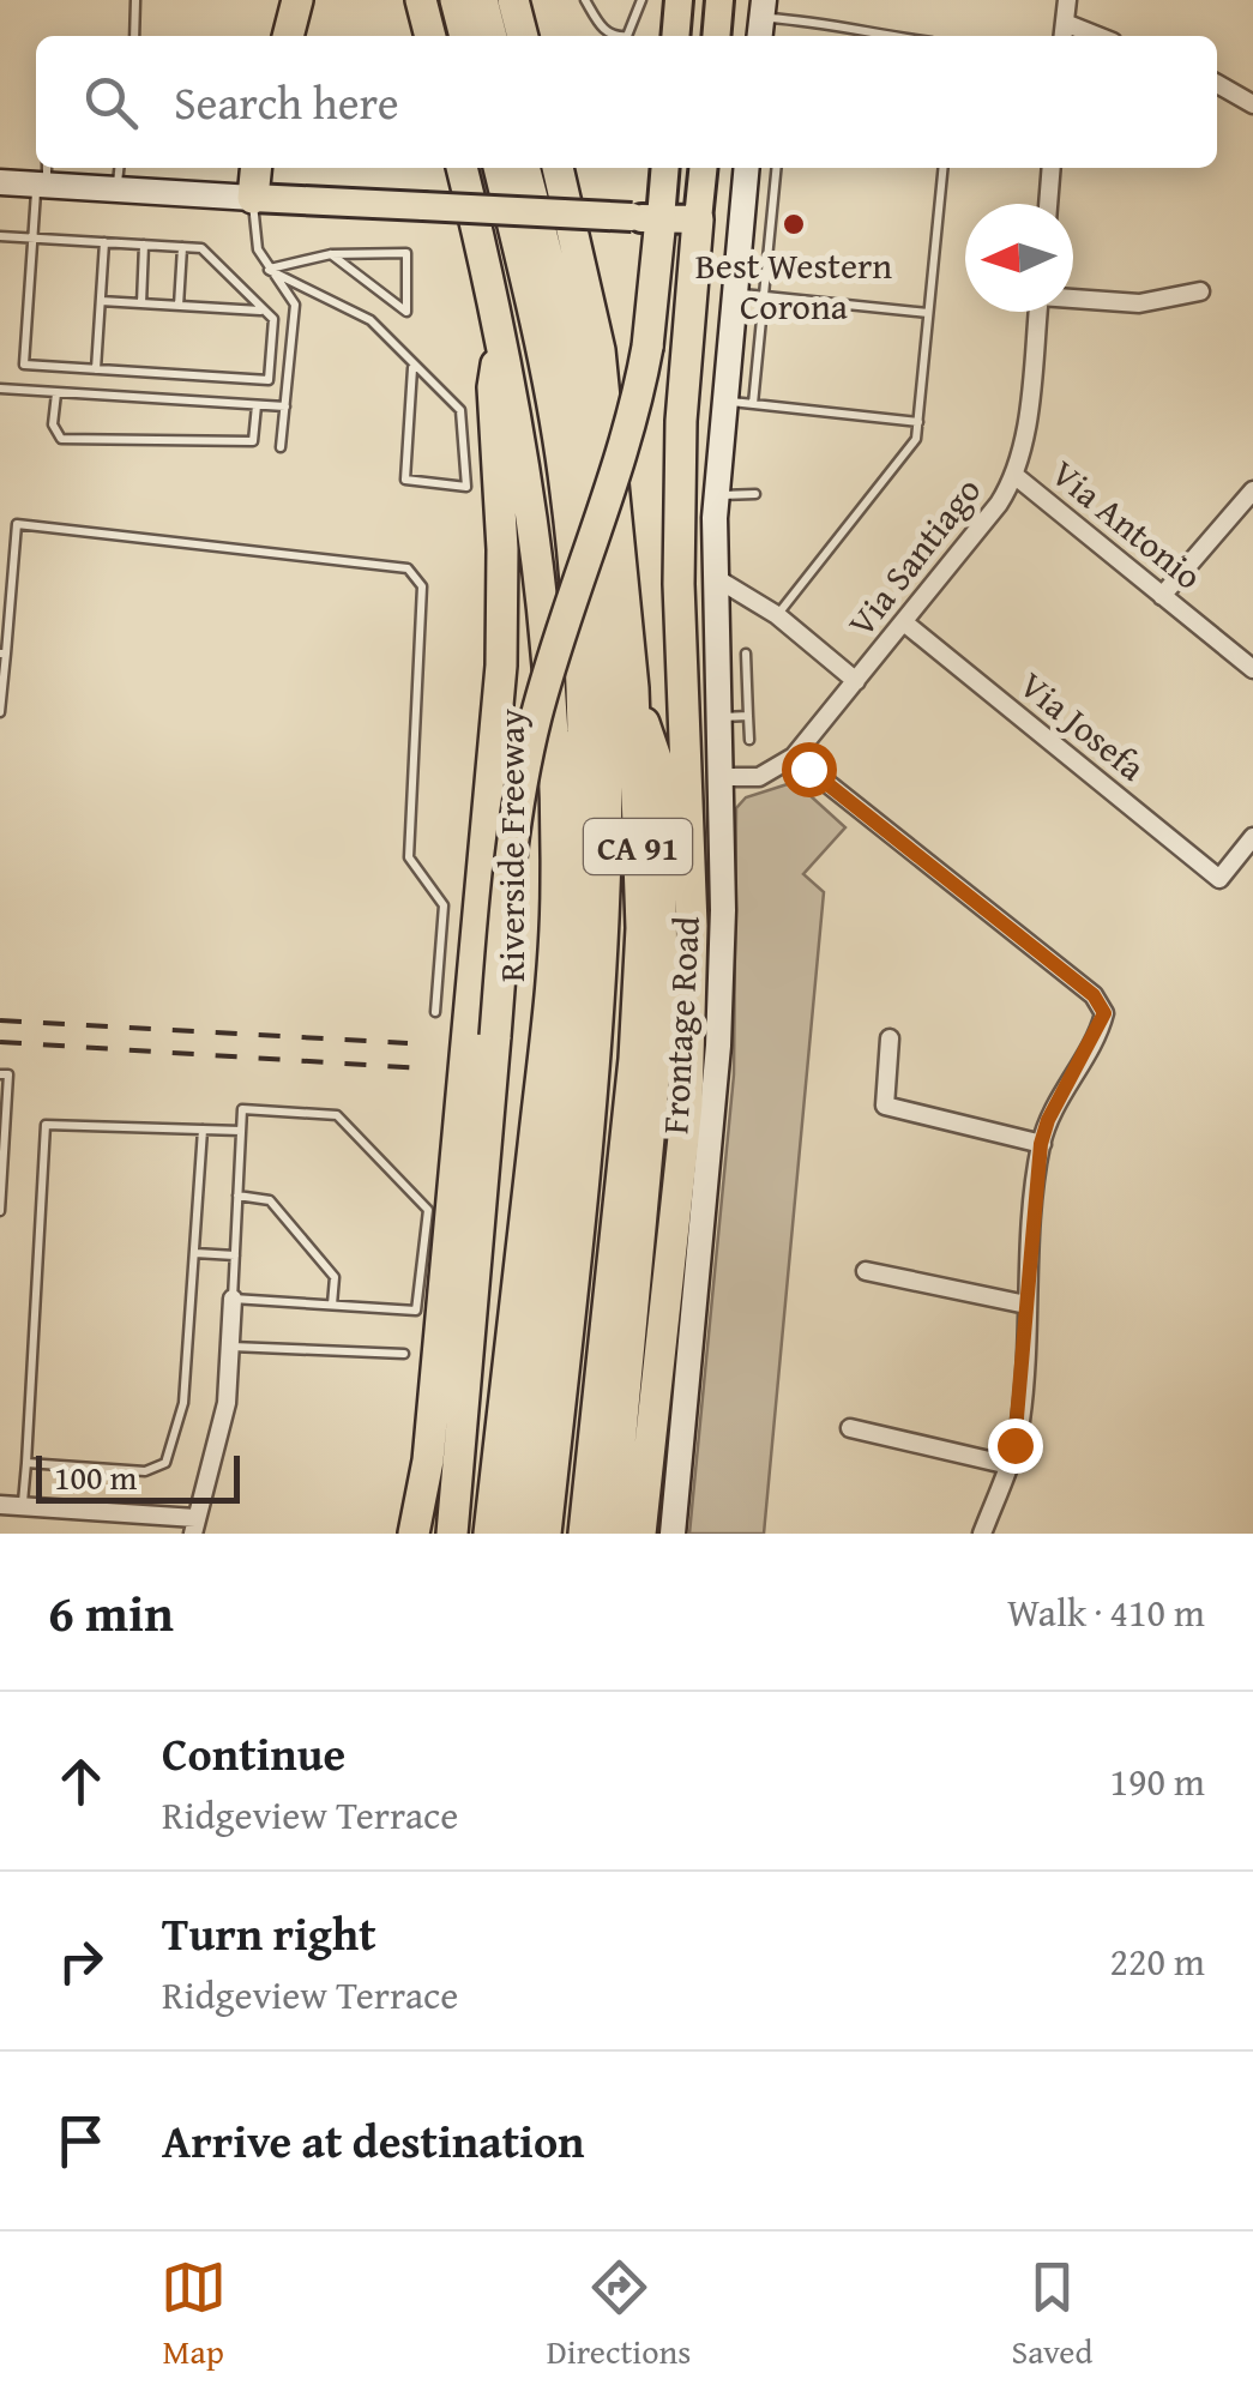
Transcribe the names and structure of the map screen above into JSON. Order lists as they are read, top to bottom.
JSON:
{
  "streets": {
    "highway": ["Riverside Freeway", "CA 91"],
    "main road": ["Frontage Road"],
    "street": ["Via Antonio", "Via Santiago", "Via Josefa"]
  },
  "crossings": [
    ["Via Antonio", "Via Santiago"],
    ["Via Santiago", "Via Josefa"]
  ],
  "places": ["Best Western Corona"],
  "scale_bar": "100 m",
  "north": "left",
  "page": {
    "search": "Search here",
    "scale": "100 m",
    "heading": ["6 min", "Walk · 410 m"],
    "list": [
      ["Continue", "Ridgeview Terrace", "190 m"],
      ["Turn right", "Ridgeview Terrace", "220 m"],
      "Arrive at destination"
    ],
    "nav": ["Map", "Directions", "Saved"]
  }
}
